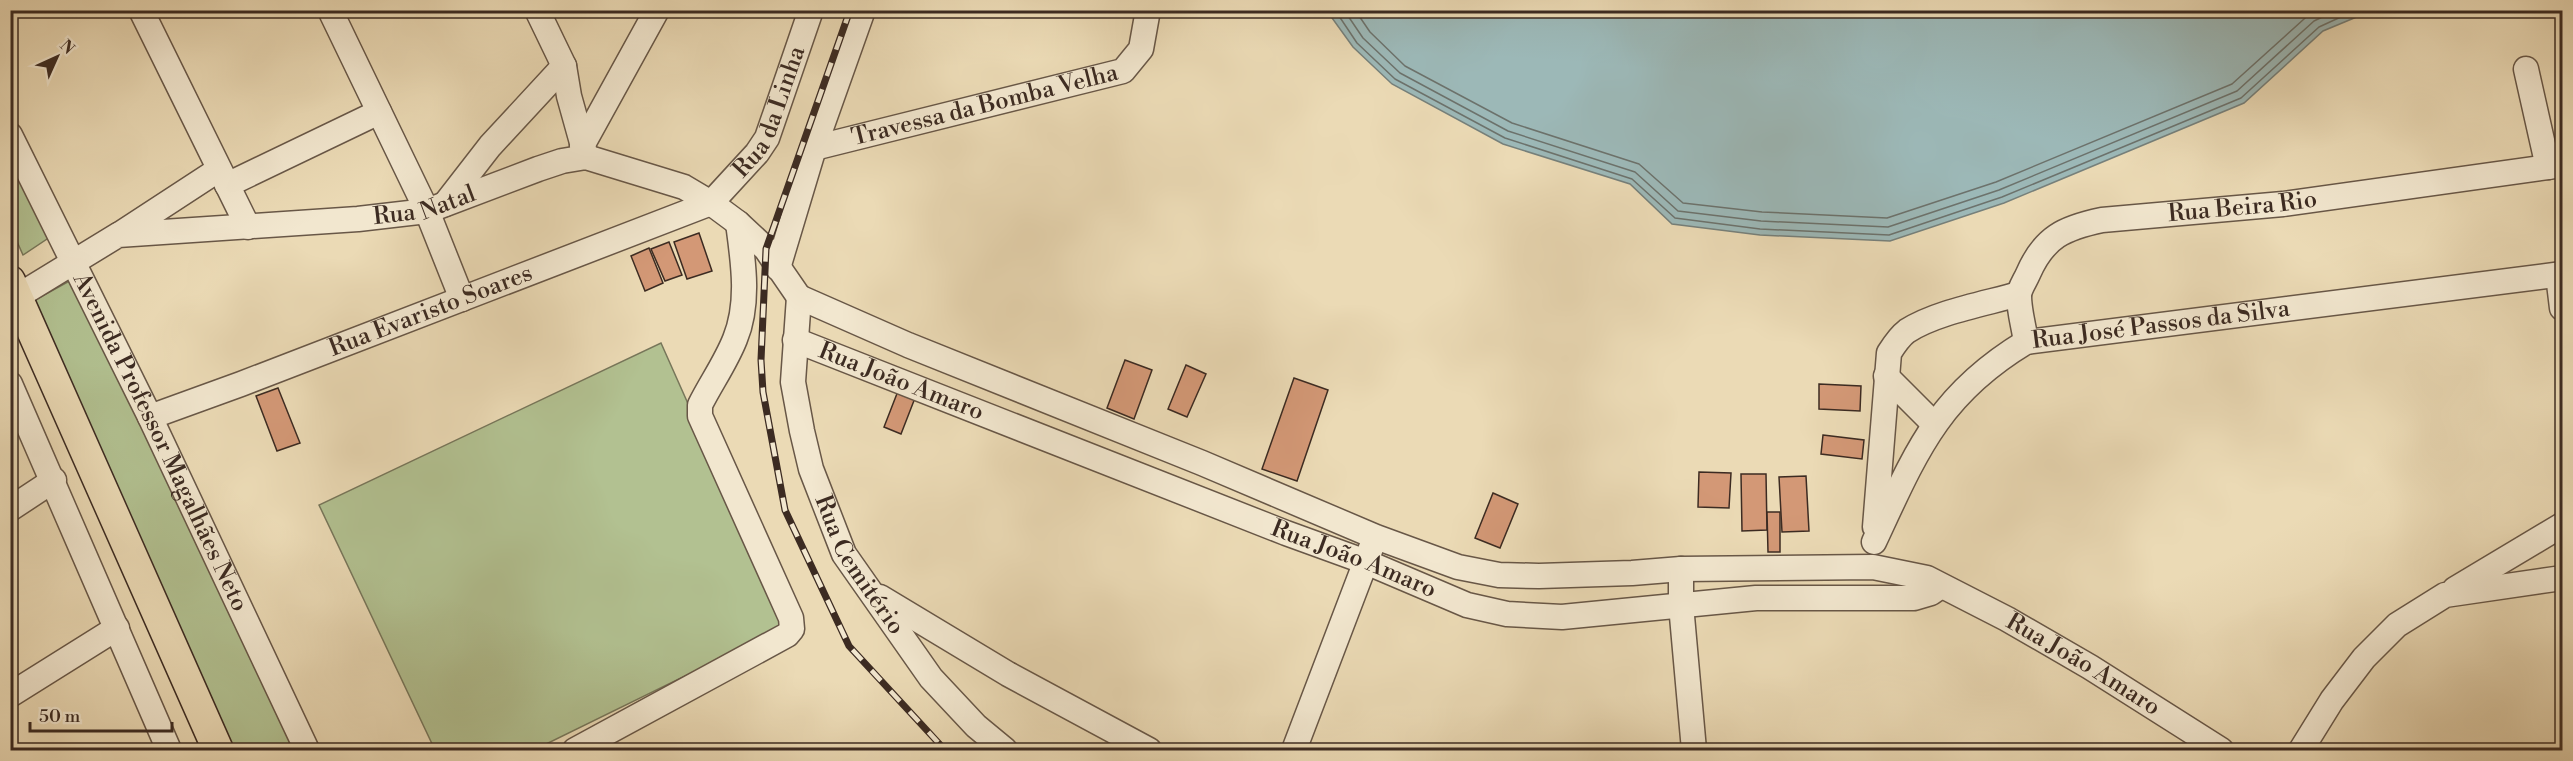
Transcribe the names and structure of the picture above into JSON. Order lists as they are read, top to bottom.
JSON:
{
  "streets": {
    "street": [
      "Travessa da Bomba Velha",
      "Rua da Linha",
      "Rua Natal",
      "Rua Beira Rio",
      "Rua Evaristo Soares",
      "Rua José Passos da Silva",
      "Rua João Amaro",
      "Avenida Professor Magalhães Neto",
      "Rua Cemitério"
    ]
  },
  "crossings": [
    ["Rua da Linha", "Rua Natal"],
    ["Rua da Linha", "Rua Evaristo Soares"],
    ["Rua Natal", "Rua Evaristo Soares"],
    ["Rua Natal", "Rua João Amaro"],
    ["Rua Natal", "Avenida Professor Magalhães Neto"],
    ["Rua Natal", "Rua Cemitério"],
    ["Rua Evaristo Soares", "Avenida Professor Magalhães Neto"],
    ["Rua João Amaro", "Rua Cemitério"]
  ],
  "scale_bar": "50 m",
  "north": "top right"
}
